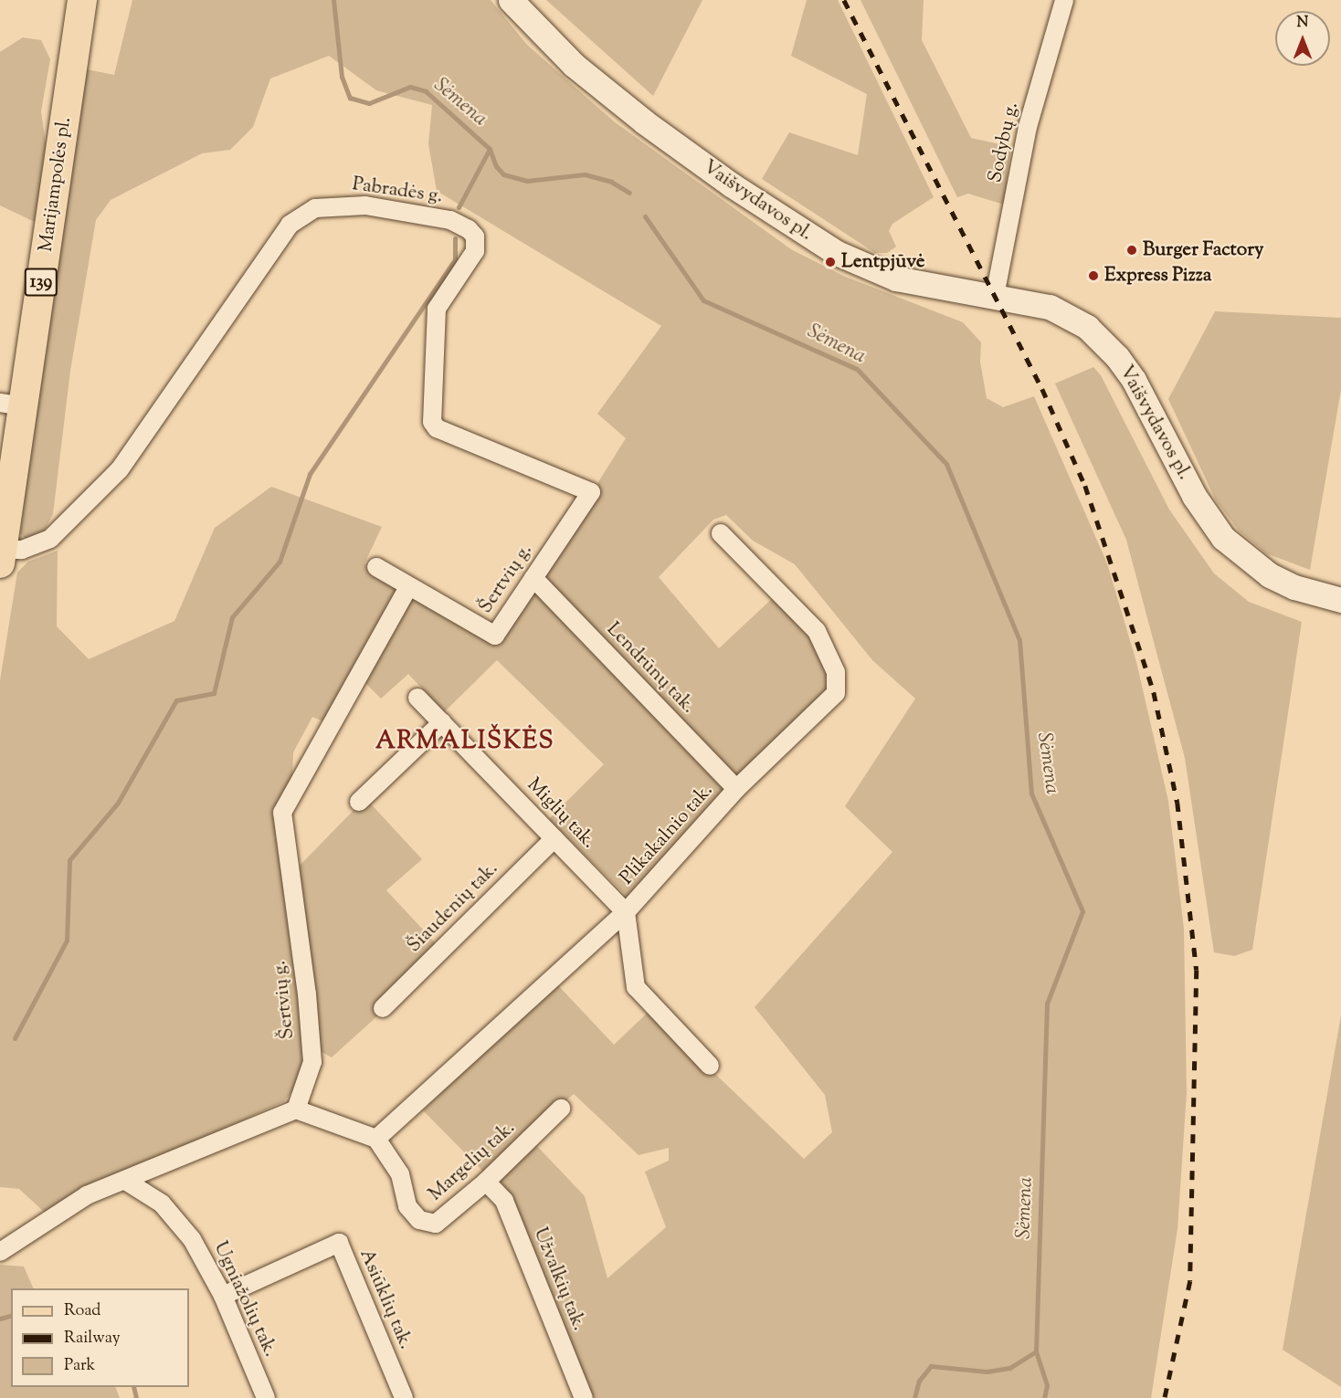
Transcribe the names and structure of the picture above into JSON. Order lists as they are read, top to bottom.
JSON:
{
  "streets": {
    "main road": ["Marijampolės pl.", "Vaišvydavos pl.", "139"],
    "street": [
      "Sodybų g.",
      "Pabradės g.",
      "Šertvių g.",
      "Lendrūnų tak.",
      "Miglių tak.",
      "Plikakalnio tak.",
      "Šiaudenių tak.",
      "Margelių tak.",
      "Užvalkių tak.",
      "Ugniažolių tak.",
      "Asiūklių tak."
    ]
  },
  "crossings": [
    ["Sodybų g.", "Vaišvydavos pl."],
    ["Marijampolės pl.", "Pabradės g."],
    ["Pabradės g.", "Šertvių g."],
    ["Šertvių g.", "Lendrūnų tak."],
    ["Lendrūnų tak.", "Plikakalnio tak."],
    ["Miglių tak.", "Plikakalnio tak."],
    ["Miglių tak.", "Šiaudenių tak."],
    ["Plikakalnio tak.", "Margelių tak."],
    ["Margelių tak.", "Užvalkių tak."],
    ["Ugniažolių tak.", "Asiūklių tak."]
  ],
  "districts": ["ARMALIŠKĖS"],
  "water": ["Sėmena"],
  "places": ["Burger Factory", "Lentpjūvė", "Express Pizza"],
  "legend": ["Road", "Railway", "Park"],
  "north": "top"
}
